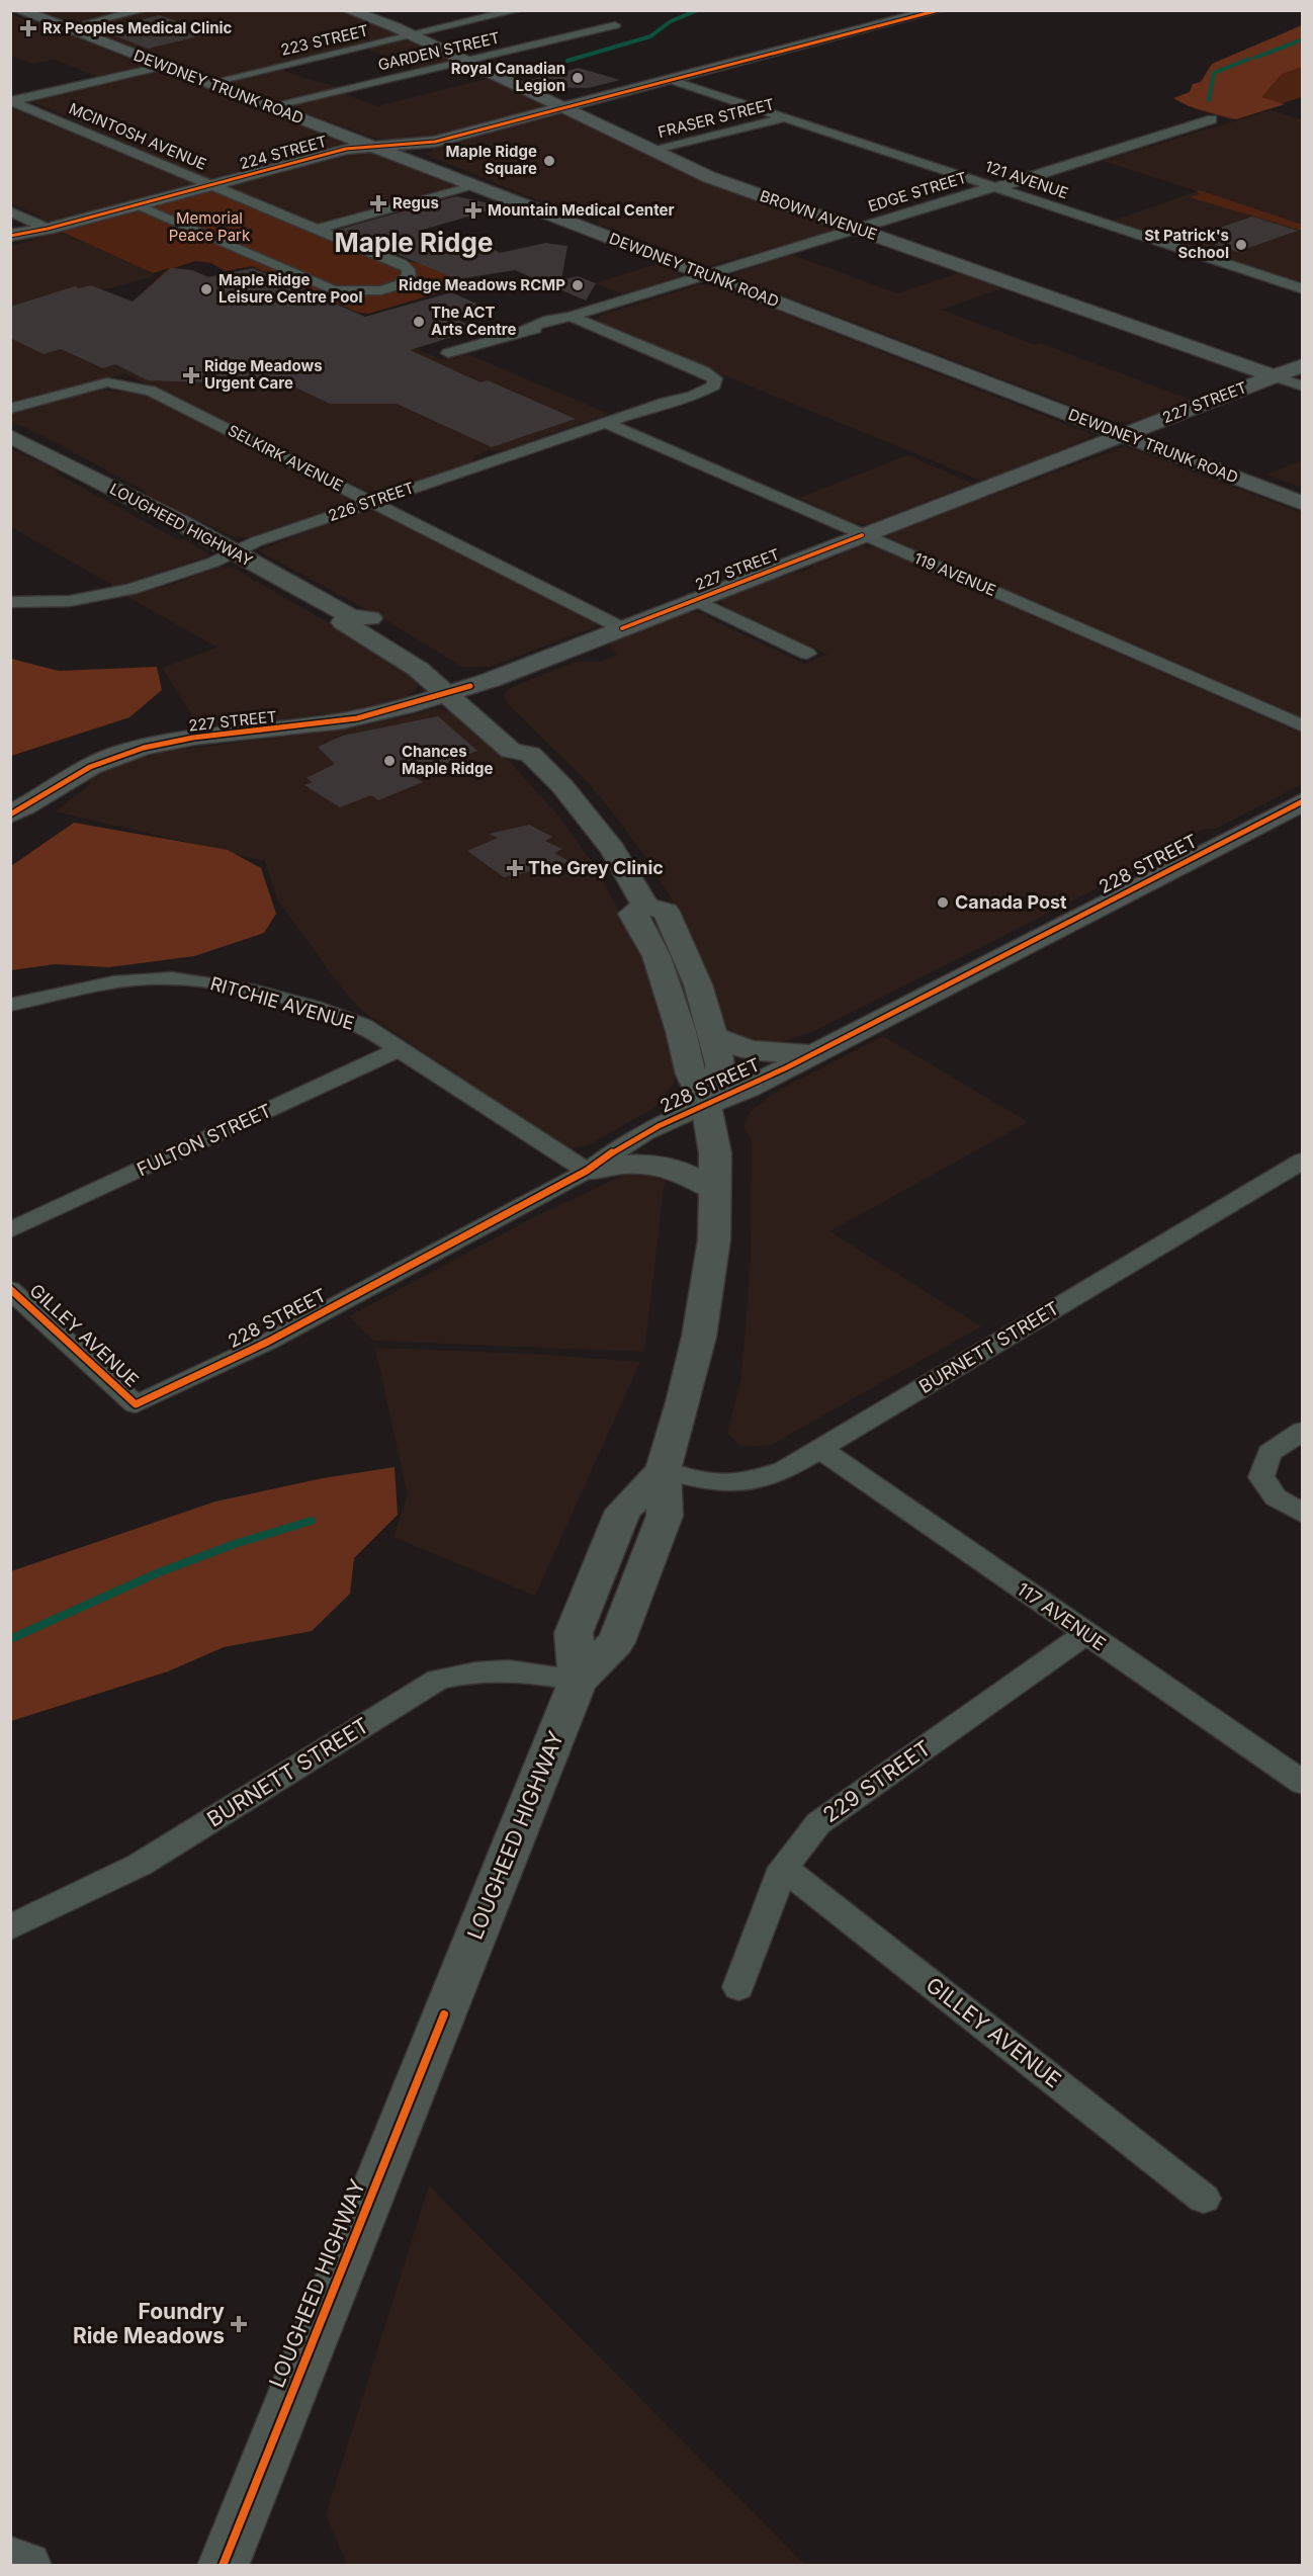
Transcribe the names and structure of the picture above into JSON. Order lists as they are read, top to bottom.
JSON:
{
  "streets": {
    "main road": [
      "DEWDNEY TRUNK ROAD",
      "224 STREET",
      "BROWN AVENUE",
      "227 STREET",
      "LOUGHEED HIGHWAY",
      "228 STREET"
    ],
    "street": [
      "223 STREET",
      "GARDEN STREET",
      "FRASER STREET",
      "MCINTOSH AVENUE",
      "121 AVENUE",
      "EDGE STREET",
      "SELKIRK AVENUE",
      "226 STREET",
      "119 AVENUE",
      "RITCHIE AVENUE",
      "FULTON STREET",
      "GILLEY AVENUE",
      "BURNETT STREET",
      "117 AVENUE",
      "229 STREET"
    ]
  },
  "crossings": [
    ["223 STREET", "DEWDNEY TRUNK ROAD"],
    ["223 STREET", "BROWN AVENUE"],
    ["GARDEN STREET", "DEWDNEY TRUNK ROAD"],
    ["GARDEN STREET", "BROWN AVENUE"],
    ["DEWDNEY TRUNK ROAD", "224 STREET"],
    ["DEWDNEY TRUNK ROAD", "EDGE STREET"],
    ["DEWDNEY TRUNK ROAD", "227 STREET"],
    ["FRASER STREET", "121 AVENUE"],
    ["FRASER STREET", "BROWN AVENUE"],
    ["MCINTOSH AVENUE", "224 STREET"],
    ["224 STREET", "121 AVENUE"],
    ["224 STREET", "BROWN AVENUE"],
    ["121 AVENUE", "EDGE STREET"],
    ["EDGE STREET", "BROWN AVENUE"],
    ["EDGE STREET", "226 STREET"],
    ["BROWN AVENUE", "227 STREET"],
    ["227 STREET", "SELKIRK AVENUE"],
    ["227 STREET", "LOUGHEED HIGHWAY"],
    ["227 STREET", "119 AVENUE"],
    ["SELKIRK AVENUE", "226 STREET"],
    ["226 STREET", "LOUGHEED HIGHWAY"],
    ["226 STREET", "119 AVENUE"],
    ["LOUGHEED HIGHWAY", "228 STREET"],
    ["LOUGHEED HIGHWAY", "BURNETT STREET"],
    ["228 STREET", "RITCHIE AVENUE"],
    ["228 STREET", "GILLEY AVENUE"],
    ["RITCHIE AVENUE", "FULTON STREET"],
    ["GILLEY AVENUE", "229 STREET"],
    ["BURNETT STREET", "117 AVENUE"],
    ["117 AVENUE", "229 STREET"]
  ],
  "districts": ["Maple Ridge"],
  "parks": ["Memorial Peace Park"],
  "places": {
    "health": [
      "Rx Peoples Medical Clinic",
      "Regus",
      "Mountain Medical Center",
      "Ridge Meadows Urgent Care",
      "The Grey Clinic",
      "Foundry Ride Meadows"
    ],
    "other": [
      "Royal Canadian Legion",
      "Maple Ridge Square",
      "St Patrick's School",
      "Ridge Meadows RCMP",
      "Maple Ridge Leisure Centre Pool",
      "The ACT Arts Centre",
      "Chances Maple Ridge",
      "Canada Post"
    ]
  }
}
